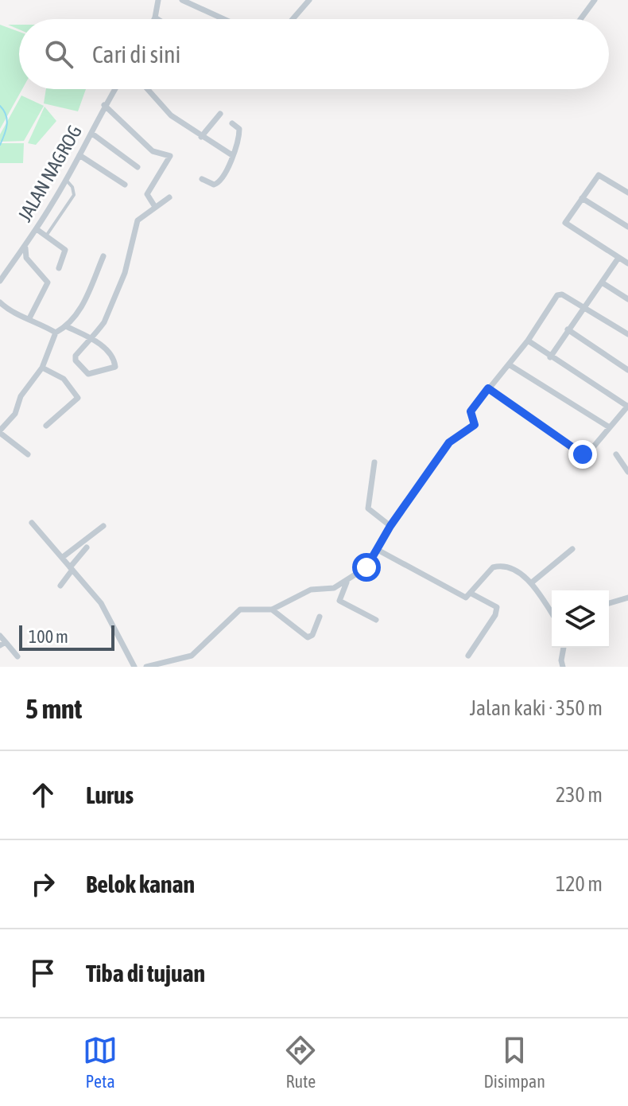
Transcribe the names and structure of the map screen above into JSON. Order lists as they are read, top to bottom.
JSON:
{
  "streets": {
    "street": ["JALAN NAGROG"]
  },
  "scale_bar": "100 m",
  "page": {
    "search": "Cari di sini",
    "scale": "100 m",
    "heading": ["5 mnt", "Jalan kaki · 350 m"],
    "list": [
      ["Lurus", "230 m"],
      ["Belok kanan", "120 m"],
      "Tiba di tujuan"
    ],
    "nav": ["Peta", "Rute", "Disimpan"]
  }
}
